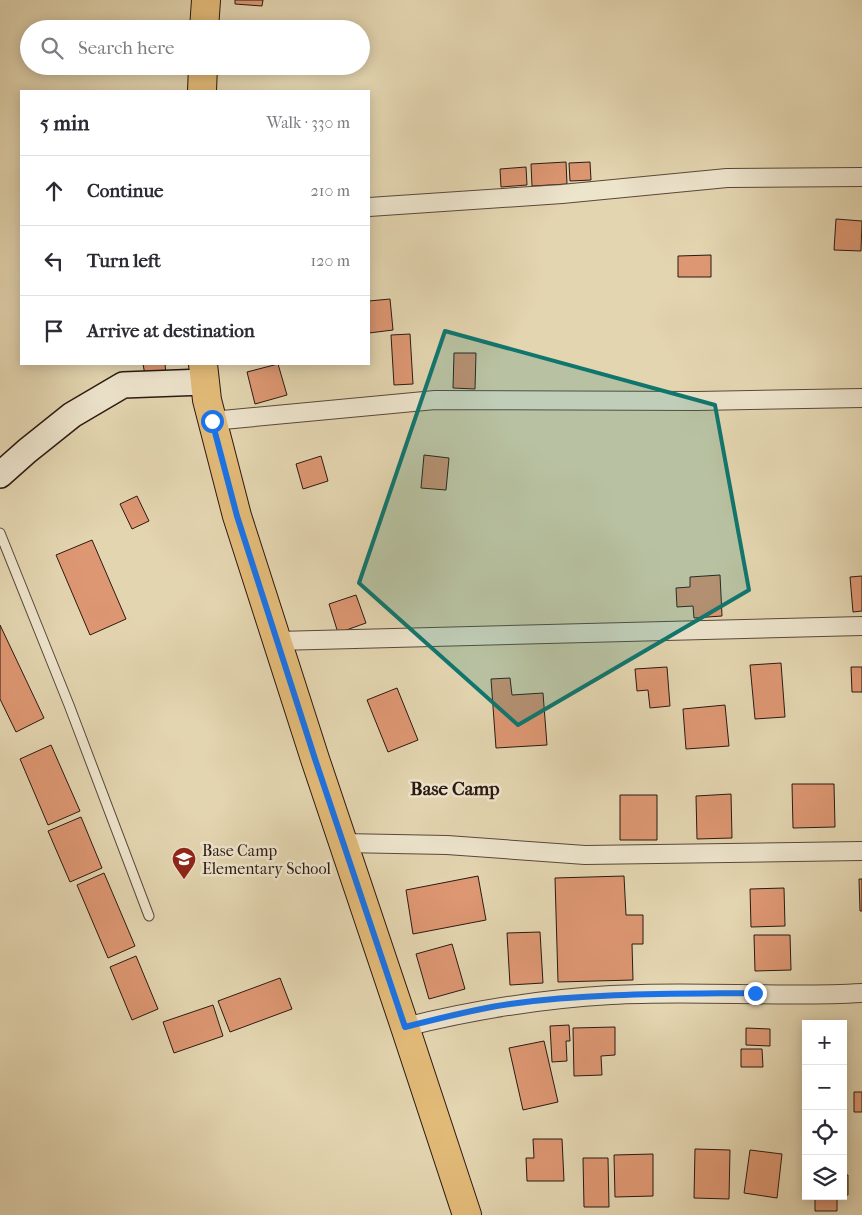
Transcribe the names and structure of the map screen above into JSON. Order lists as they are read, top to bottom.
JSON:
{
  "districts": ["Base Camp"],
  "places": {
    "school or university": ["Base Camp Elementary School"]
  },
  "page": {
    "search": "Search here",
    "heading": ["5 min", "Walk · 330 m"],
    "list": [
      ["Continue", "210 m"],
      ["Turn left", "120 m"],
      "Arrive at destination"
    ],
    "map_buttons": ["+", "−"]
  }
}
